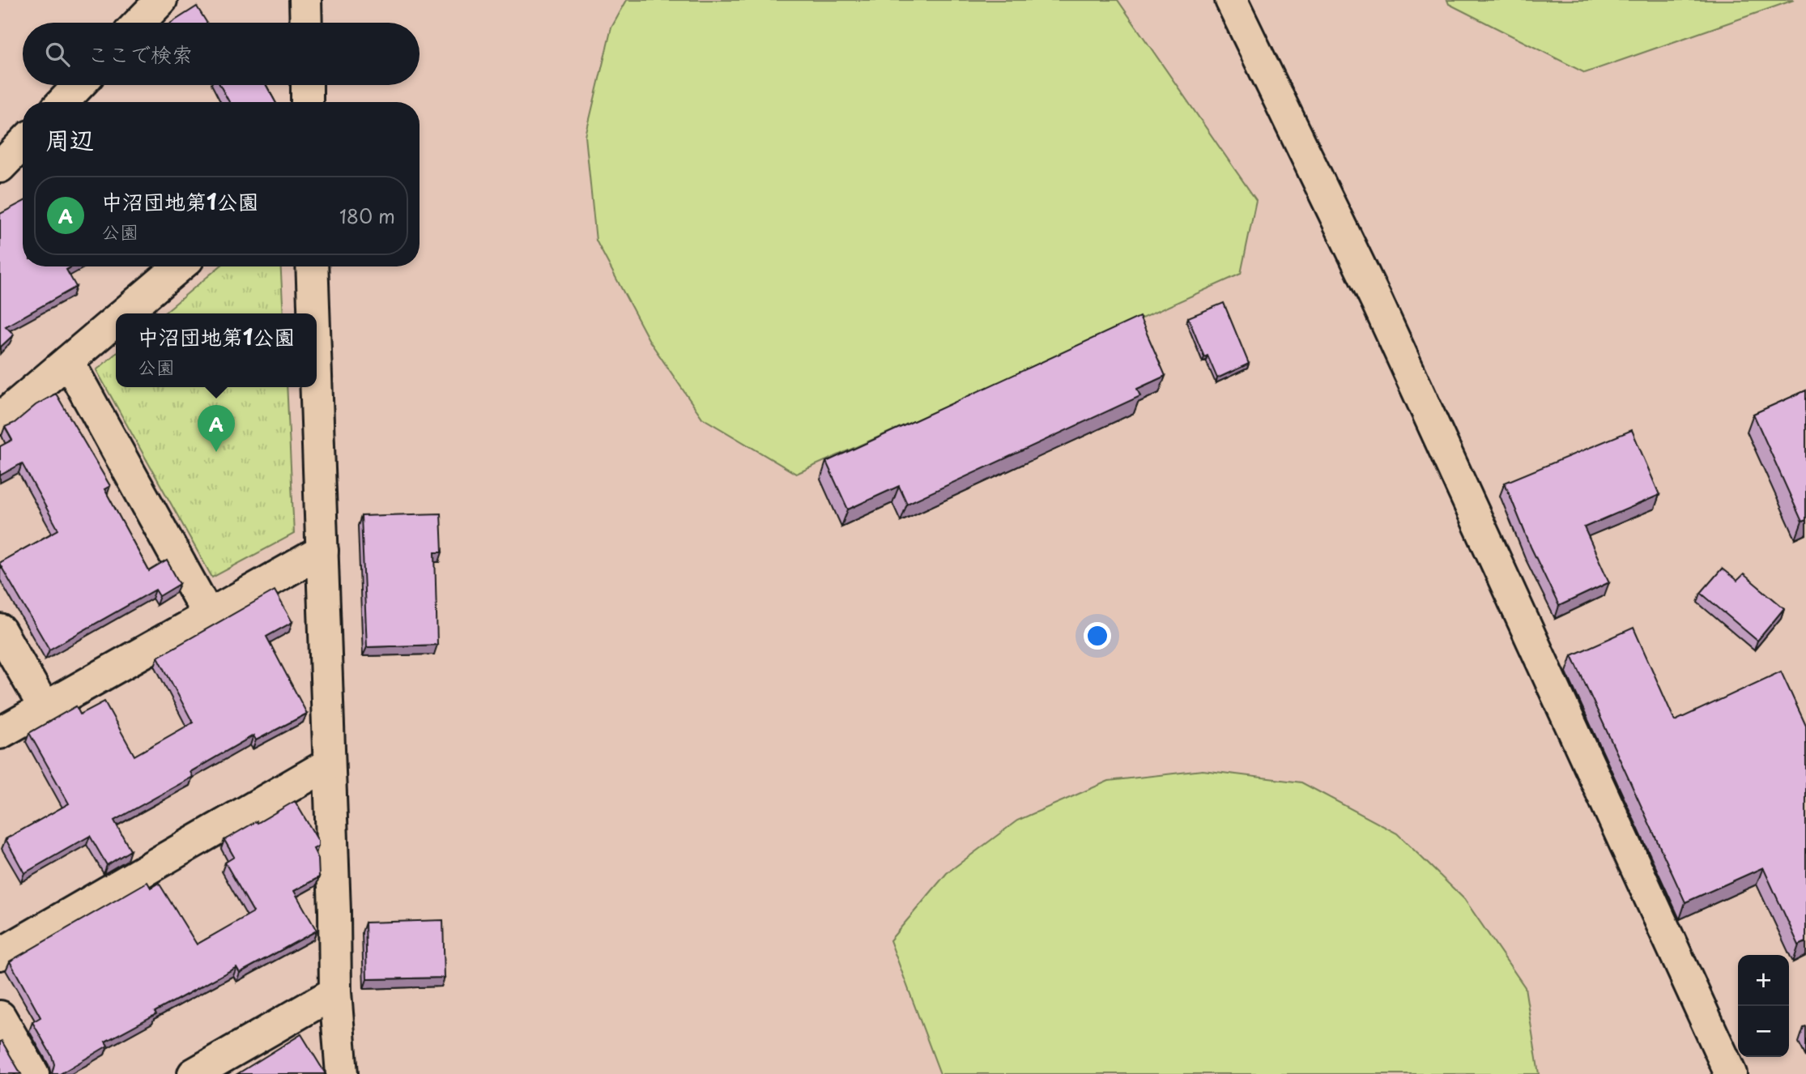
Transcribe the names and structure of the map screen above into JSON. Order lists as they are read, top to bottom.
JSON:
{
  "page": {
    "search": "ここで検索",
    "heading": "周辺",
    "list": [
      {
        "mark": "A",
        "name": "中沼団地第1公園",
        "note": "公園",
        "value": "180 m"
      }
    ],
    "popup": ["中沼団地第1公園", "公園"],
    "pins": "A",
    "map_buttons": ["+", "−"]
  }
}
